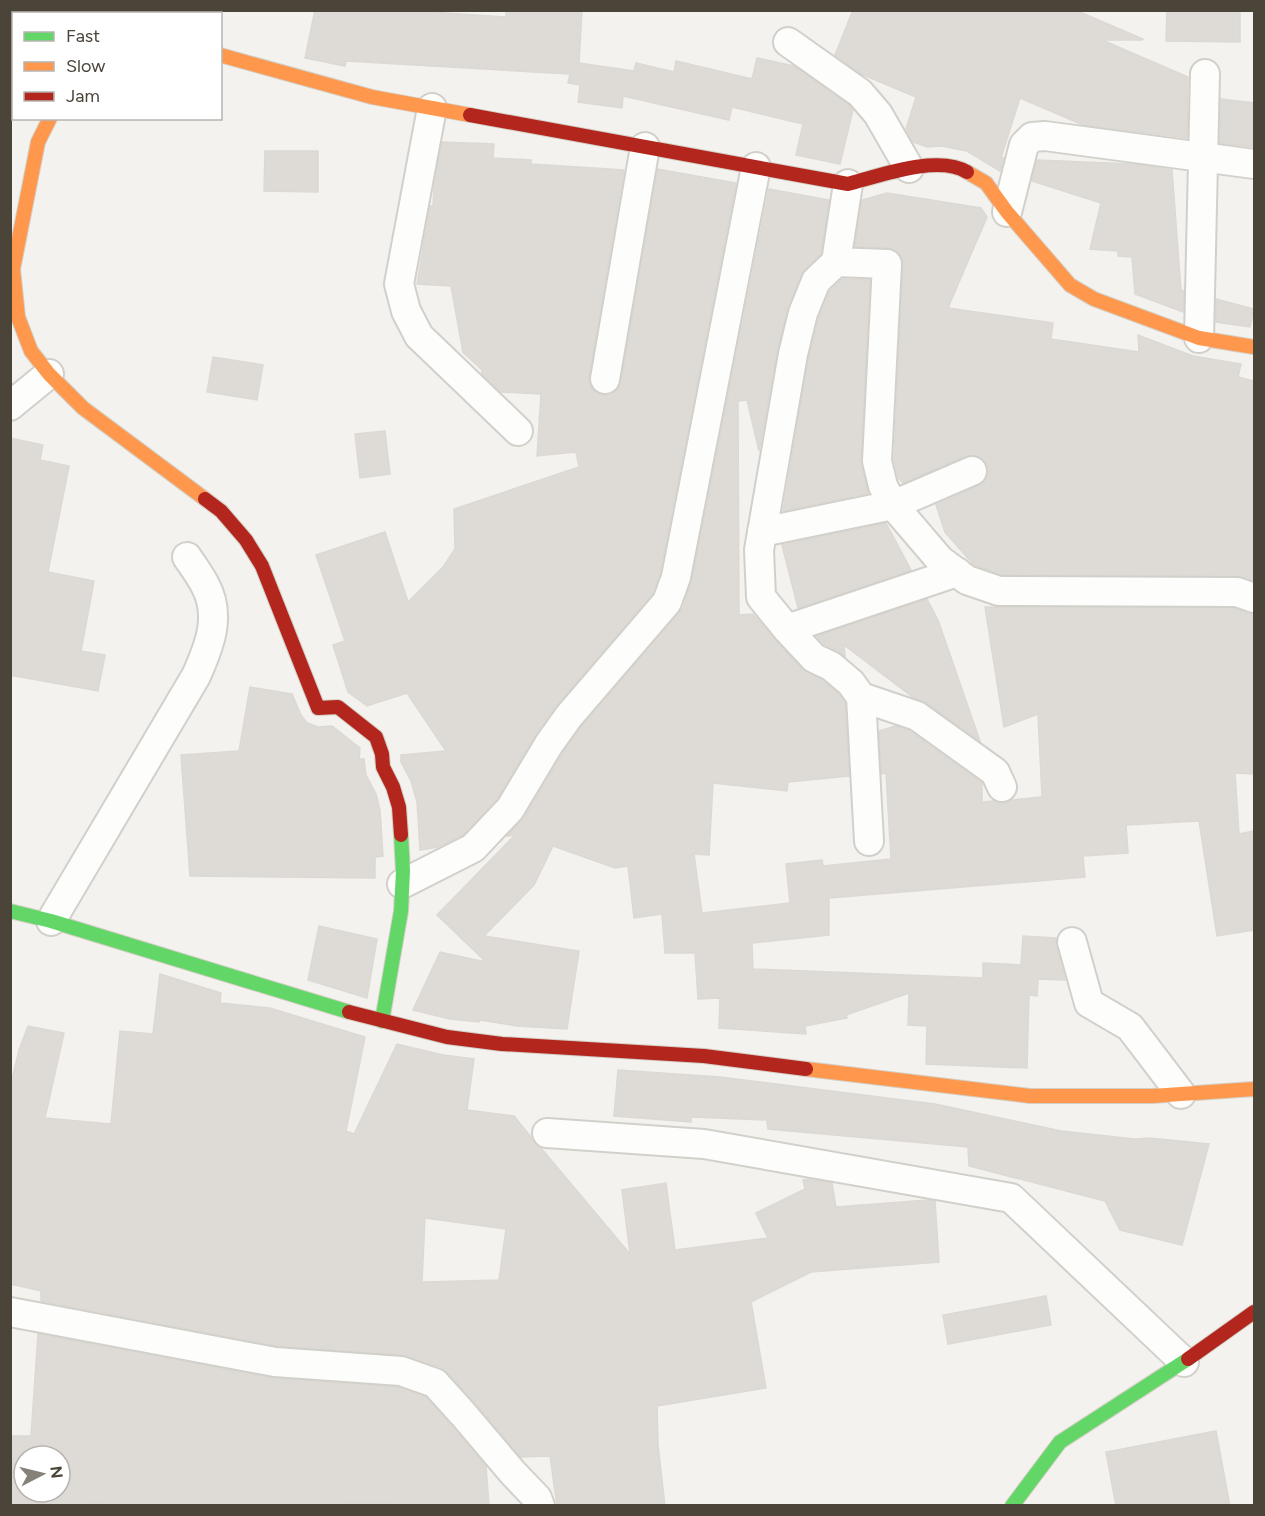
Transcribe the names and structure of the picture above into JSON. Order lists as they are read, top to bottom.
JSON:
{
  "legend": ["Fast", "Slow", "Jam"],
  "north": "right"
}
